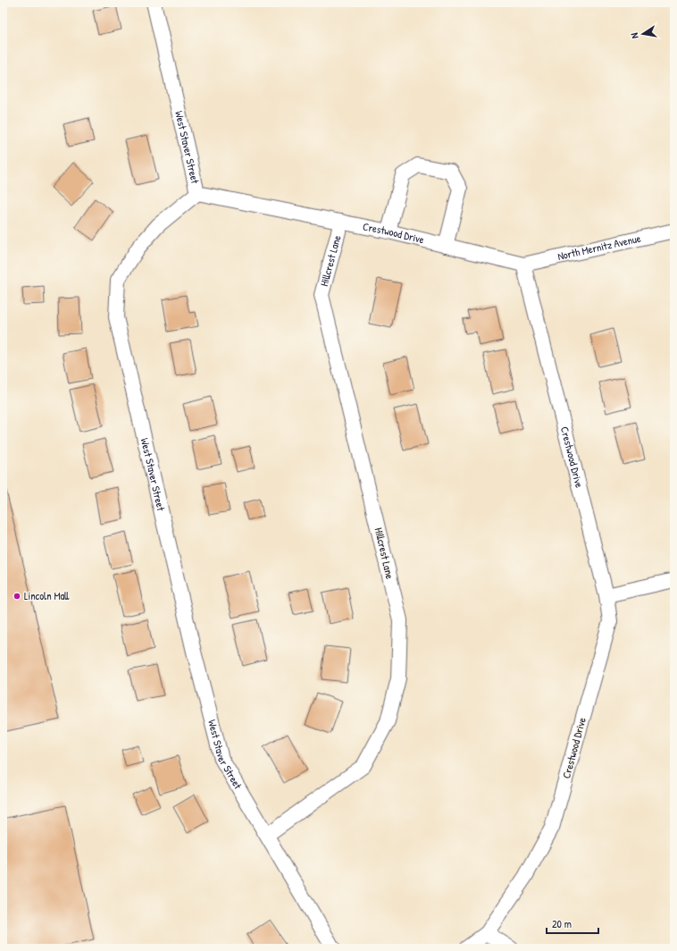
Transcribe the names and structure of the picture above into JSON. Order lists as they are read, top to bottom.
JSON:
{
  "streets": {
    "street": [
      "West Staver Street",
      "Crestwood Drive",
      "North Mernitz Avenue",
      "Hillcrest Lane"
    ]
  },
  "crossings": [
    ["West Staver Street", "Crestwood Drive"],
    ["West Staver Street", "Hillcrest Lane"],
    ["Crestwood Drive", "North Mernitz Avenue"],
    ["Crestwood Drive", "Hillcrest Lane"]
  ],
  "places": ["Lincoln Mall"],
  "scale_bar": "20 m",
  "north": "left"
}
